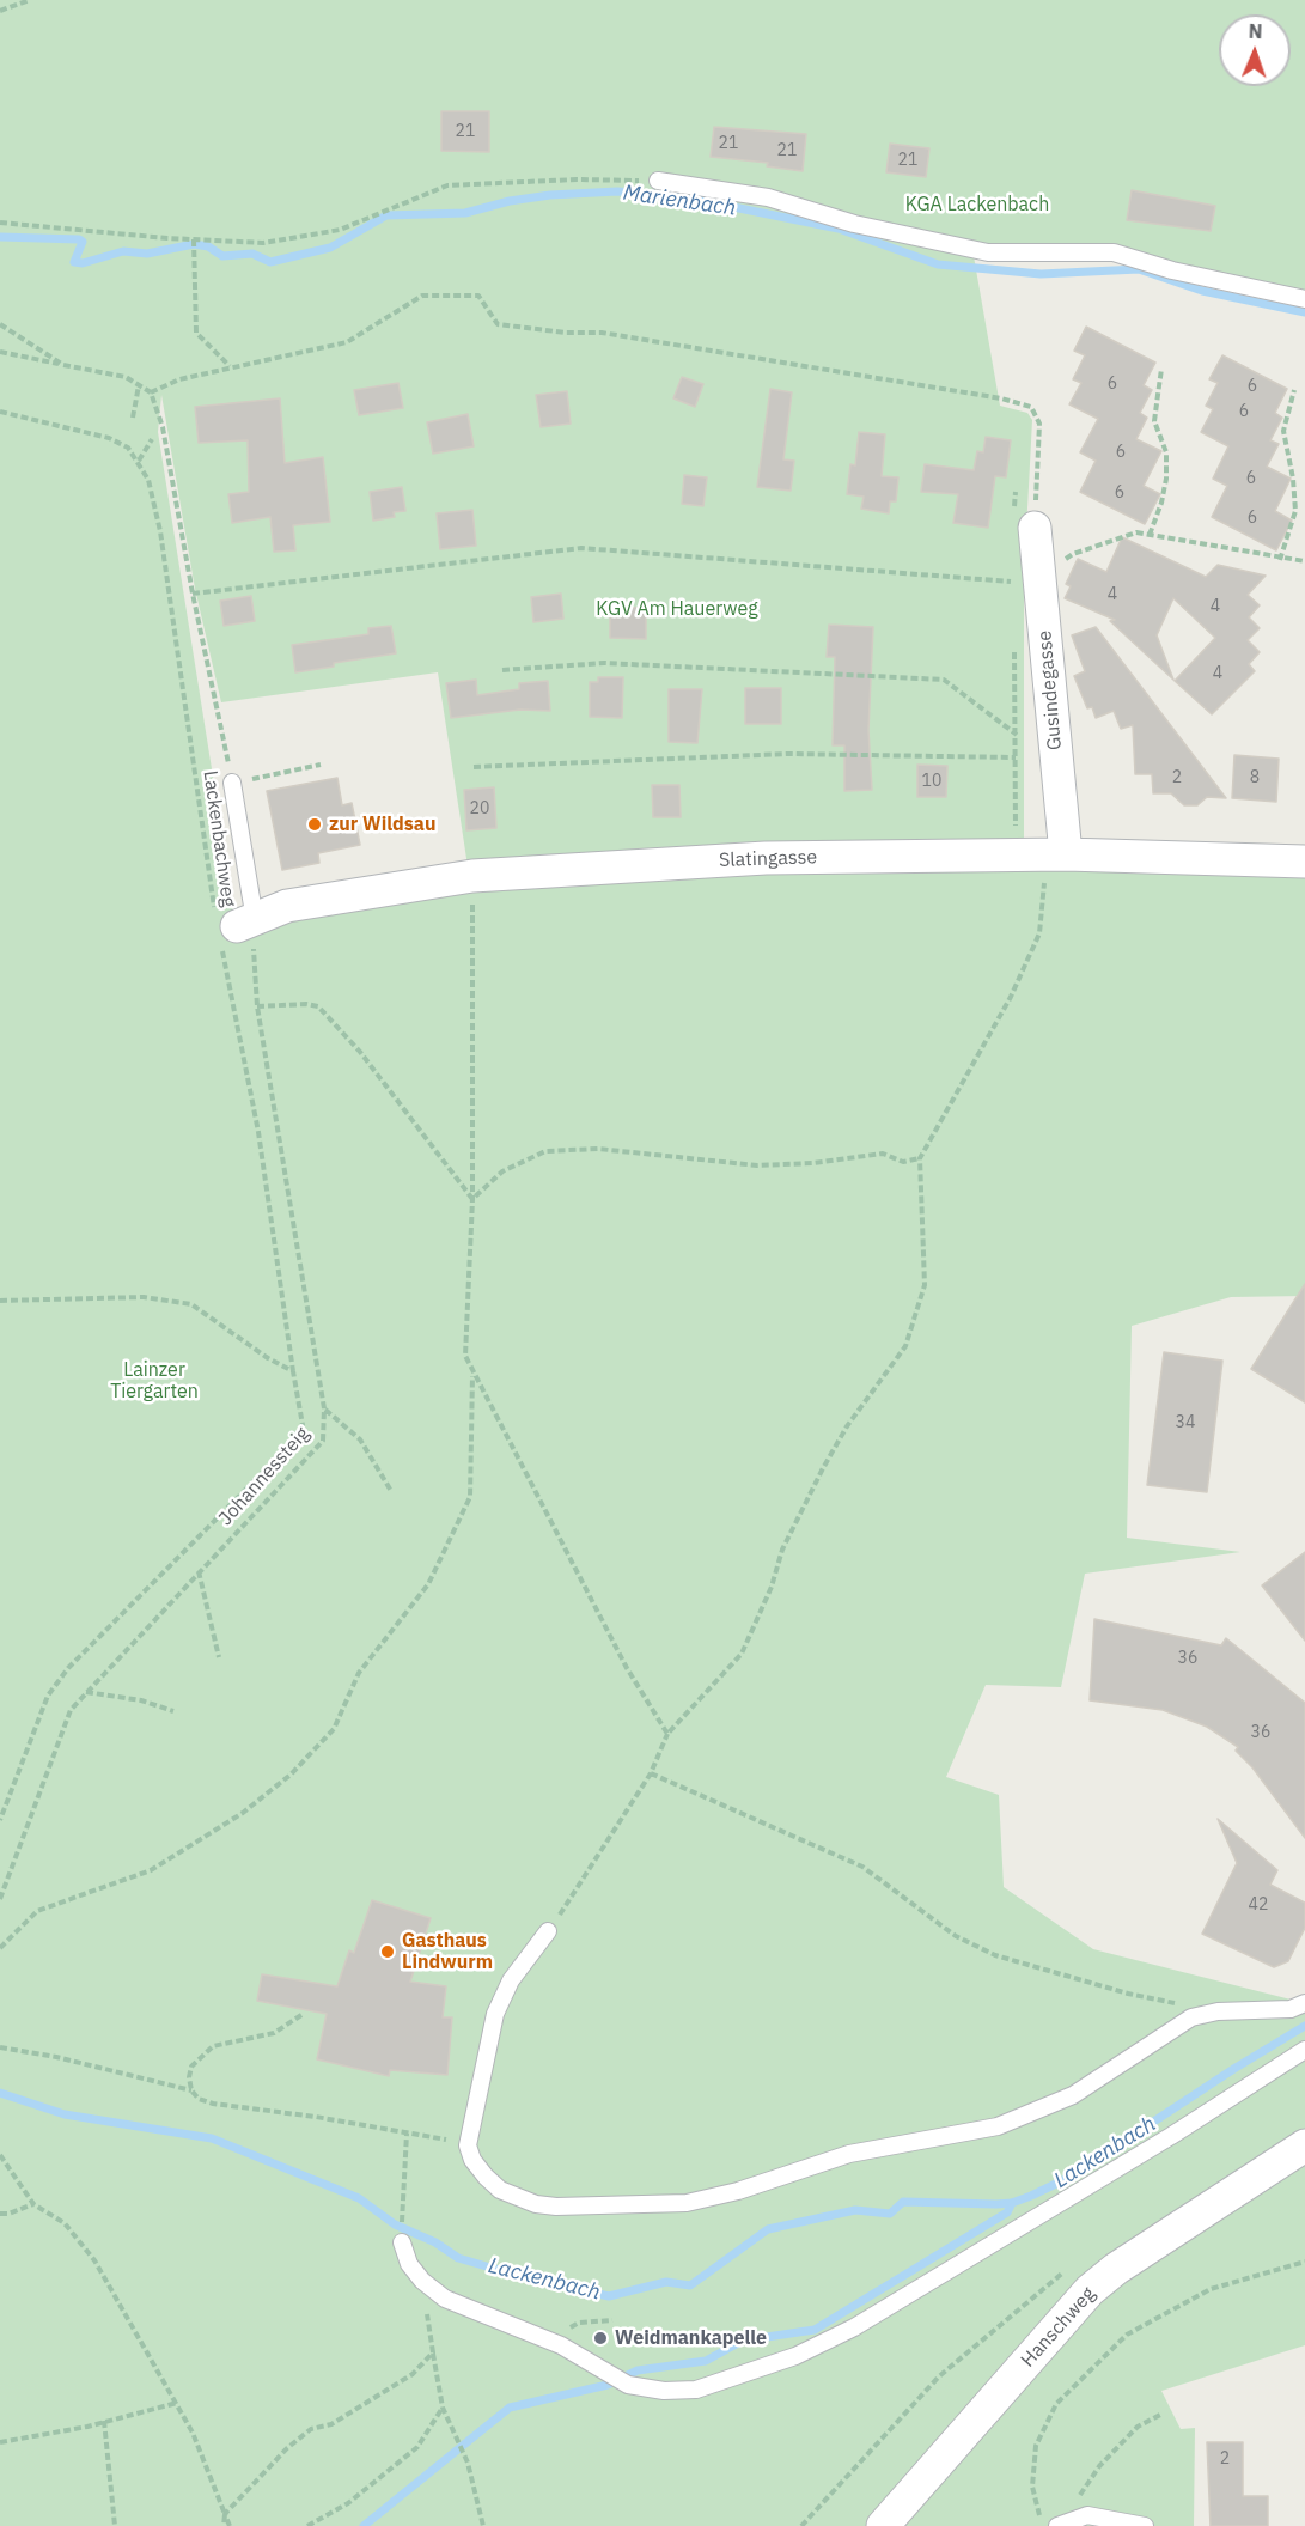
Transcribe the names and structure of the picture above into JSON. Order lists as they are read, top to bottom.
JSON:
{
  "streets": {
    "street": ["Gusindegasse", "Slatingasse", "Hanschweg"],
    "path": ["Lackenbachweg", "Johannessteig"]
  },
  "crossings": [
    ["Gusindegasse", "Slatingasse"],
    ["Lackenbachweg", "Slatingasse"],
    ["Lackenbachweg", "Johannessteig"],
    ["Slatingasse", "Johannessteig"]
  ],
  "water": ["Marienbach", "Lackenbach"],
  "parks": ["KGA Lackenbach", "KGV Am Hauerweg", "Lainzer Tiergarten"],
  "places": ["zur Wildsau", "Gasthaus Lindwurm", "Weidmankapelle"],
  "house_numbers": [
    "21",
    "21",
    "21",
    "21",
    "6",
    "6",
    "6",
    "6",
    "6",
    "6",
    "6",
    "4",
    "4",
    "4",
    "2",
    "8",
    "10",
    "20",
    "34",
    "36",
    "36",
    "42",
    "2"
  ],
  "north": "top"
}
